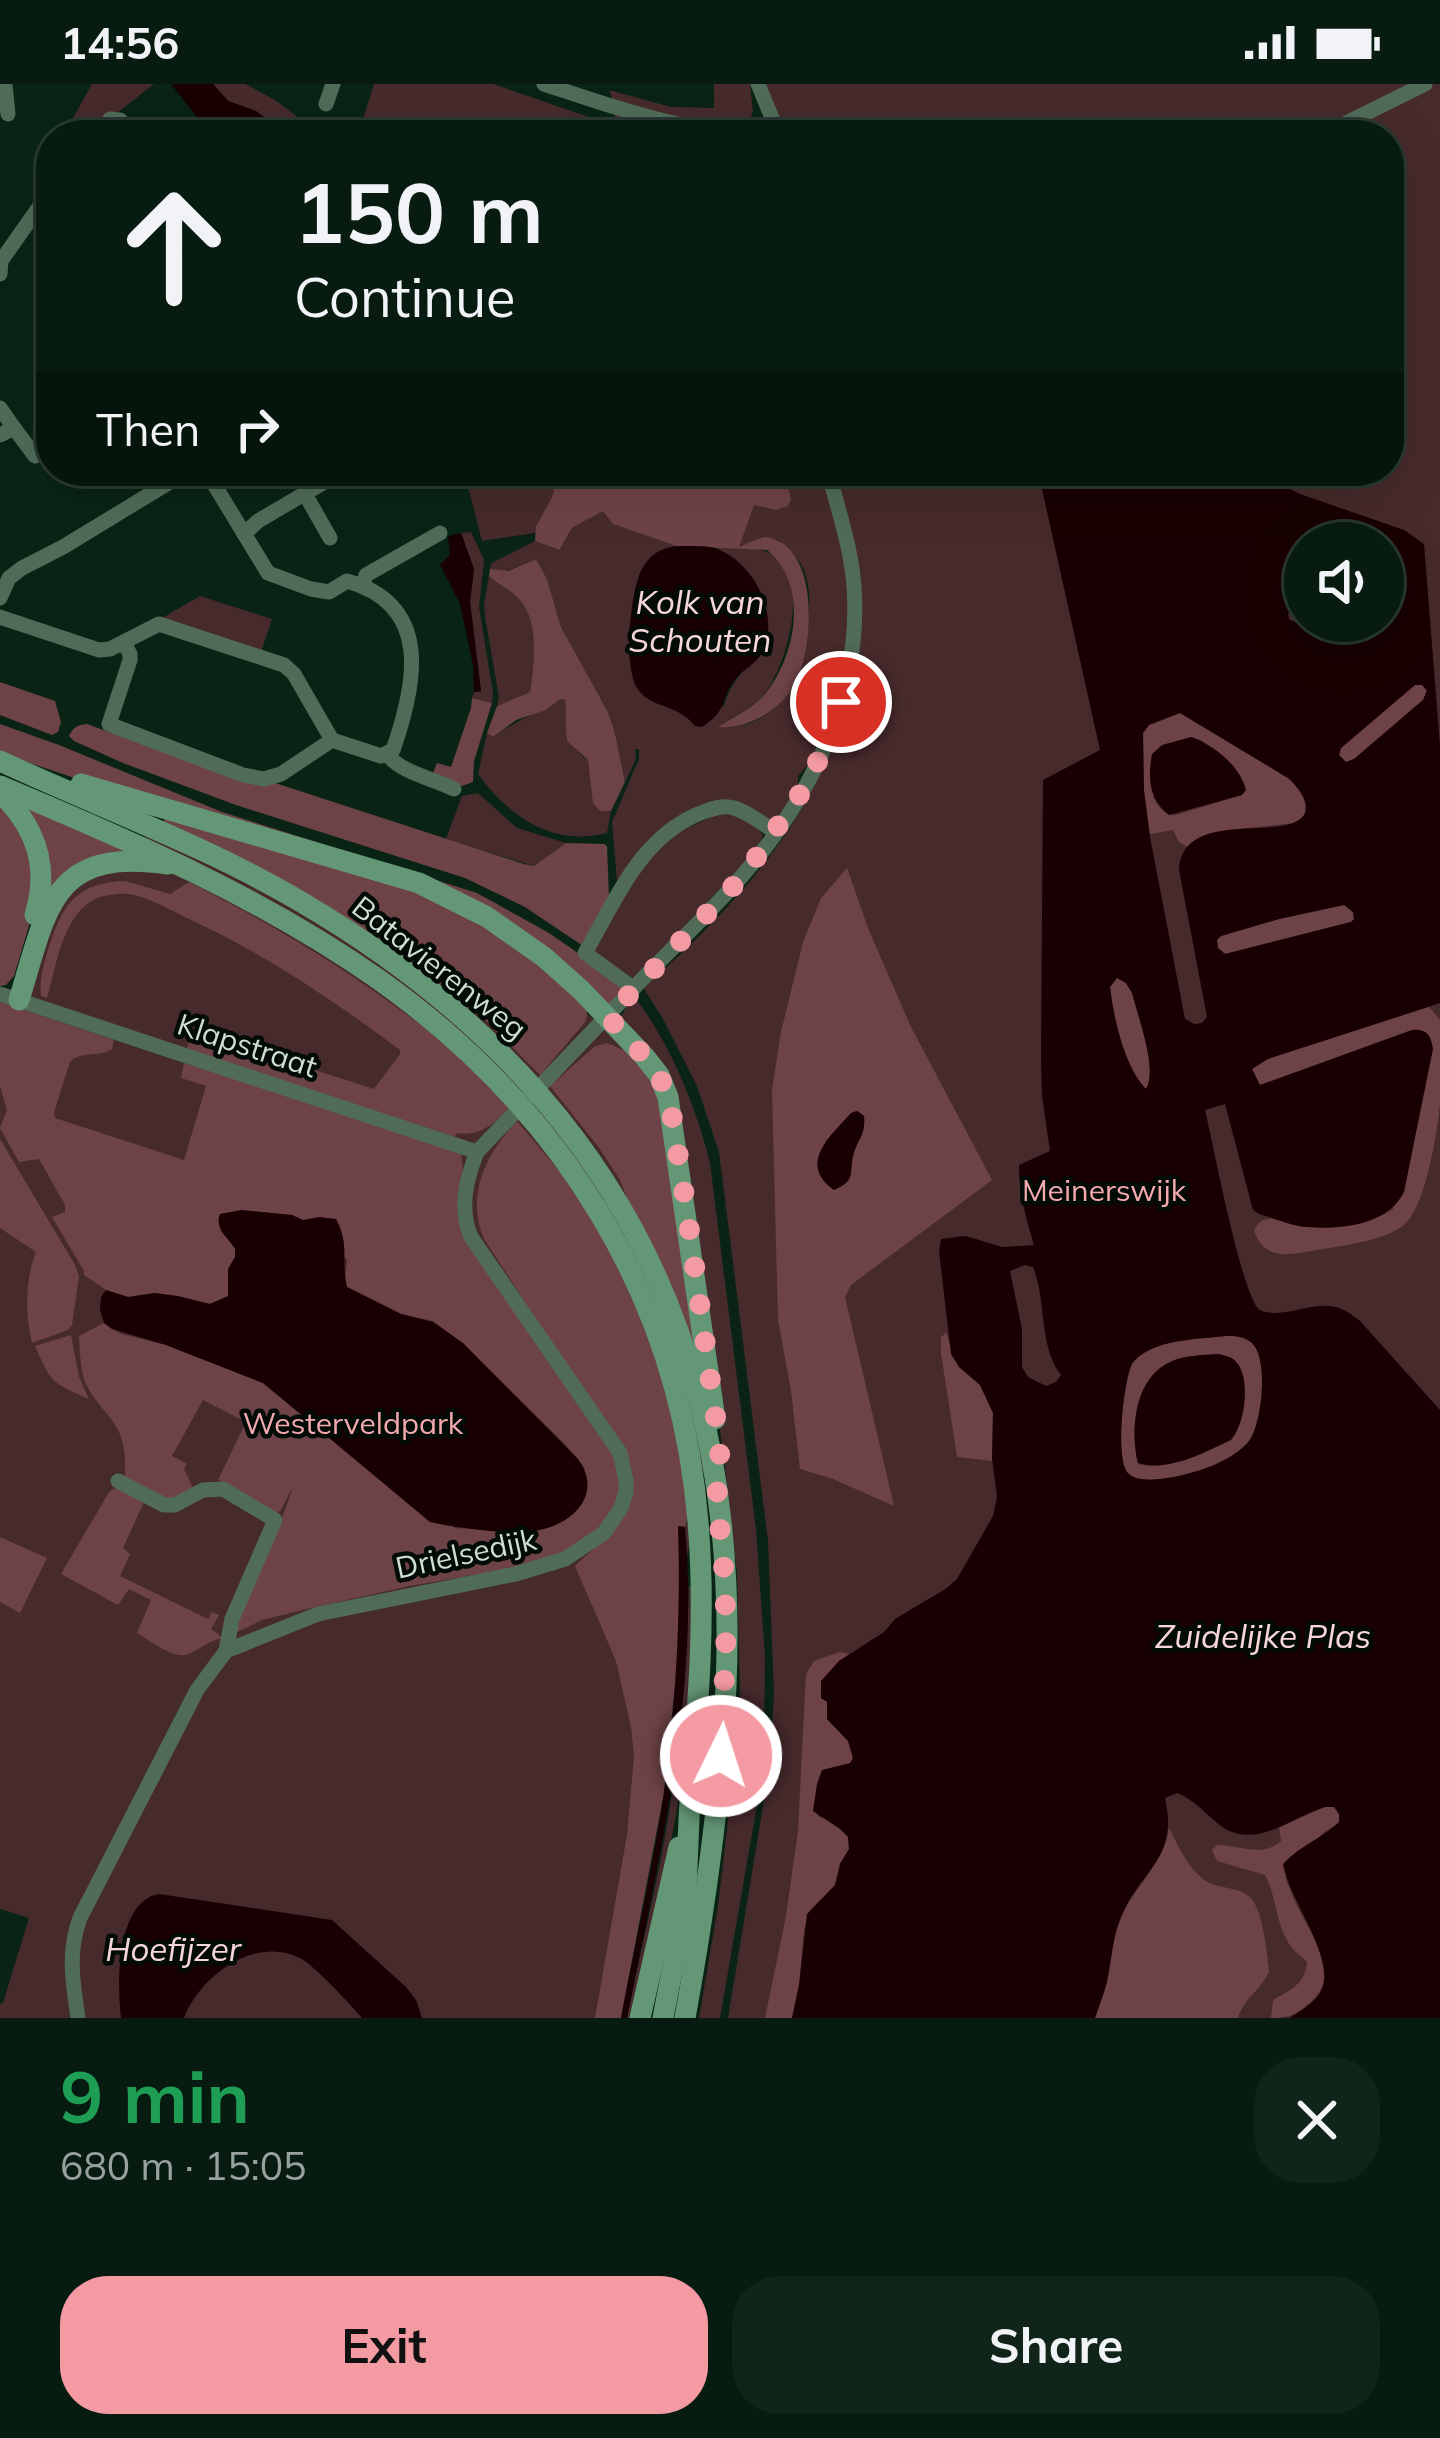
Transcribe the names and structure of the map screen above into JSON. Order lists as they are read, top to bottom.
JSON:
{
  "streets": {
    "main road": ["Batavierenweg"],
    "street": ["Klapstraat", "Drielsedijk"]
  },
  "crossings": [
    ["Klapstraat", "Drielsedijk"]
  ],
  "water": ["Kolk van Schouten", "Zuidelijke Plas", "Hoefijzer"],
  "parks": ["Meinerswijk", "Westerveldpark"],
  "page": {
    "status": "14:56",
    "turn": ["150 m", "Continue"],
    "then": "Then",
    "heading": ["9 min", "680 m · 15:05"],
    "buttons": ["Exit", "Share"]
  }
}
